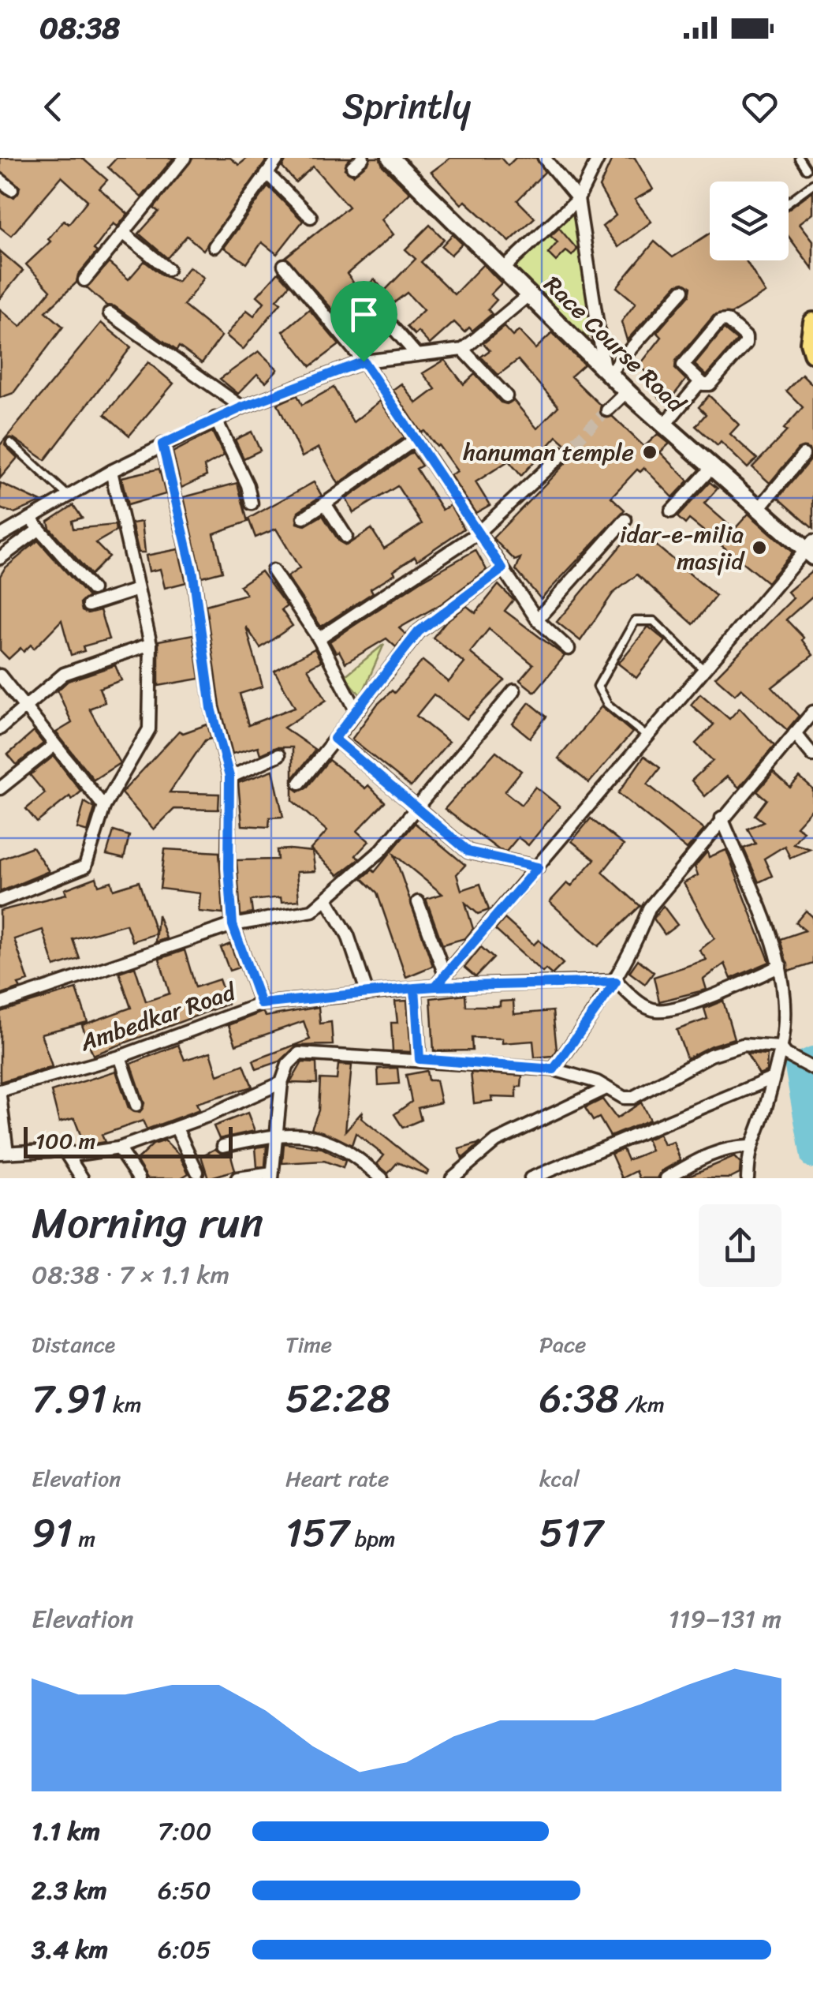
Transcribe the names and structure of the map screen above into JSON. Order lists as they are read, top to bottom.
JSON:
{
  "streets": {
    "street": ["Race Course Road", "Ambedkar Road"]
  },
  "places": ["hanuman temple", "idar-e-milia masjid"],
  "scale_bar": "100 m",
  "page": {
    "status": "08:38",
    "header": "Sprintly",
    "scale": "100 m",
    "heading": ["Morning run", "08:38 · 7 × 1.1 km"],
    "stats": [
      ["Distance", "7.91 km"],
      ["Time", "52:28"],
      ["Pace", "6:38 /km"],
      ["Elevation", "91 m"],
      ["Heart rate", "157 bpm"],
      ["kcal", "517"]
    ],
    "chart": ["Elevation", "119–131 m"],
    "list": [
      {
        "name": "1.1 km",
        "note": "7:00"
      },
      {
        "name": "2.3 km",
        "note": "6:50"
      },
      {
        "name": "3.4 km",
        "note": "6:05"
      }
    ]
  }
}
